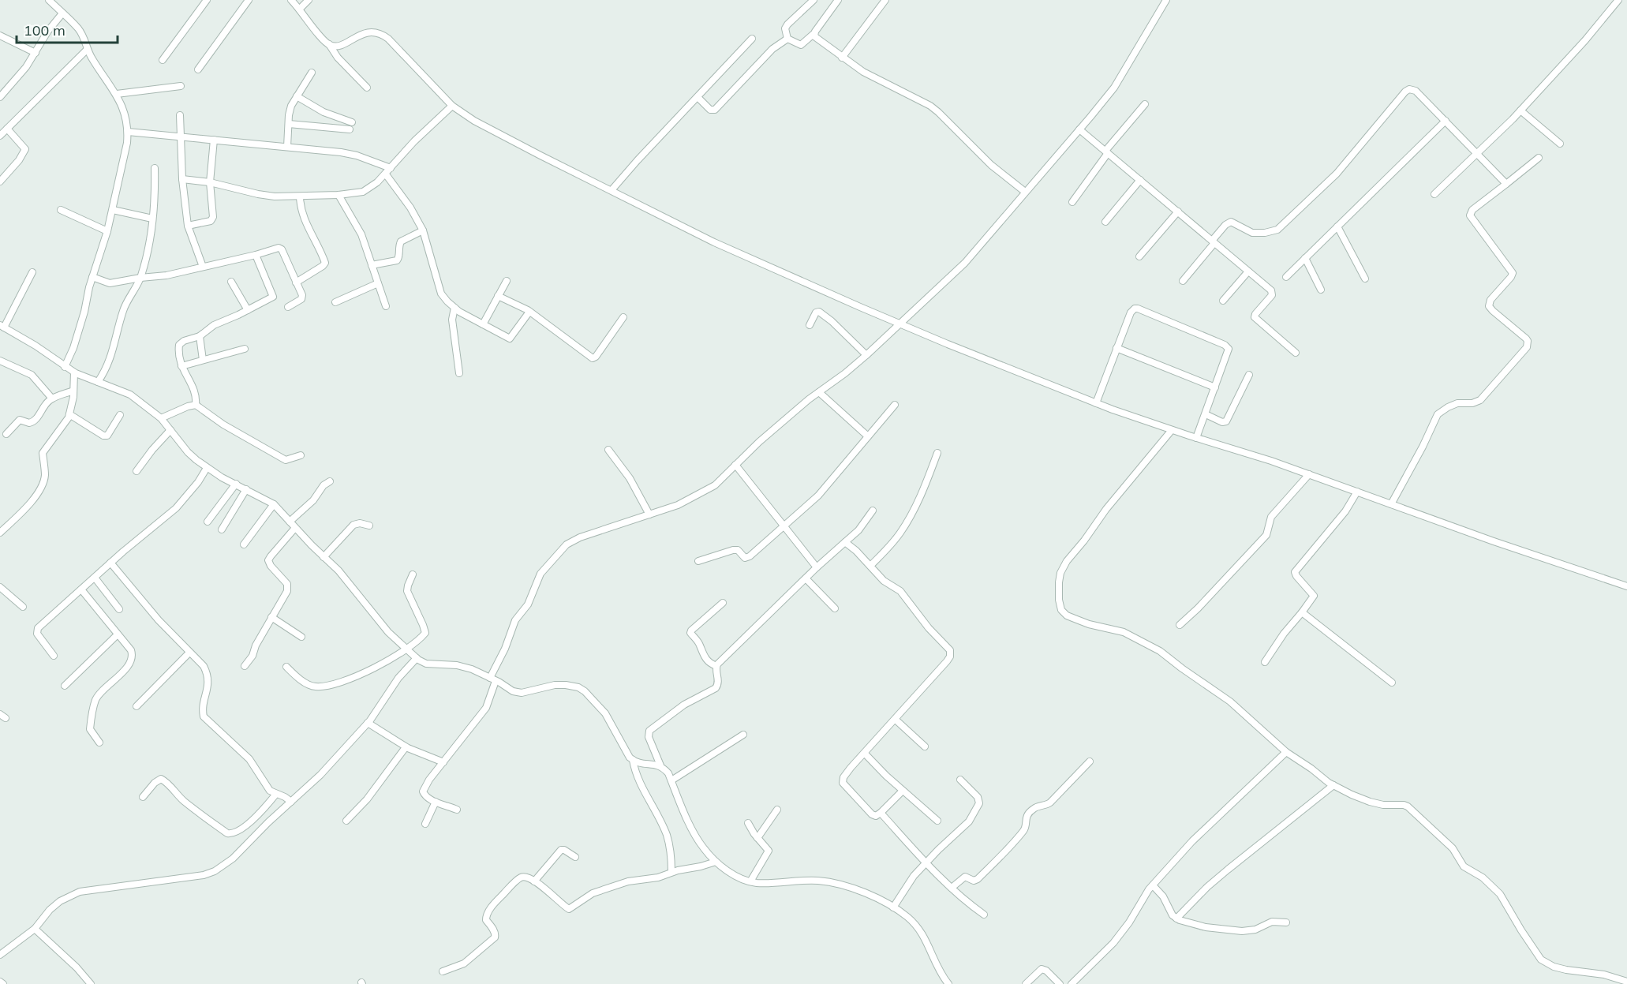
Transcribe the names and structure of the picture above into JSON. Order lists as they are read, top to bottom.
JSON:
{
  "scale_bar": "100 m"
}
